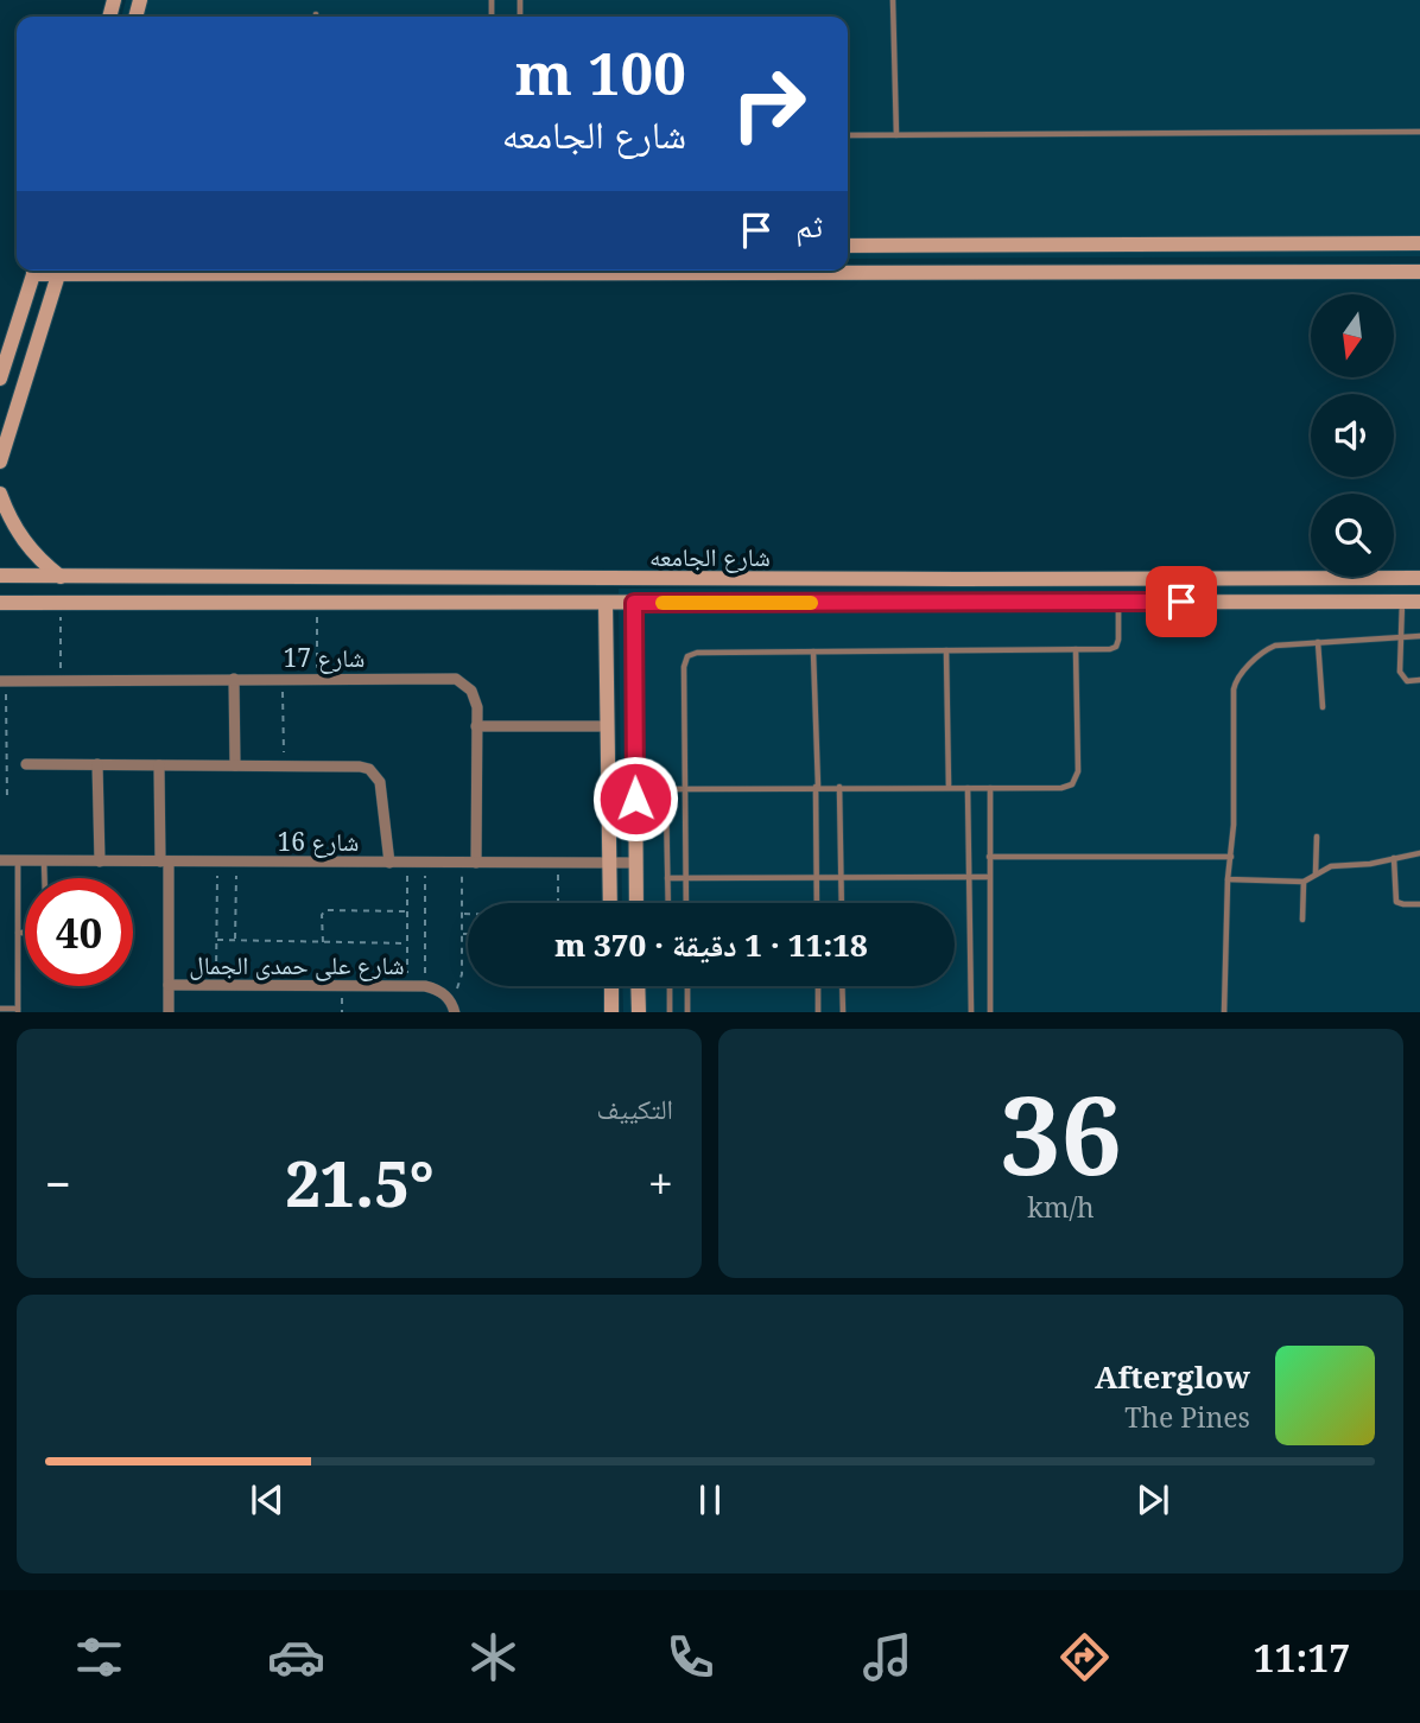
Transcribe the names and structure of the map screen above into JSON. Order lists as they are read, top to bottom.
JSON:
{
  "streets": {
    "main road": ["شارع الجامعه"],
    "street": ["شارع 17", "شارع 16", "شارع على حمدى الجمال"]
  },
  "crossings": [
    ["شارع 17", "شارع 16"]
  ],
  "north": "bottom",
  "page": {
    "turn": ["100 m", "شارع الجامعه"],
    "then": "ثم",
    "limit": "40",
    "trip": "11:18 · 1 دقيقة · 370 m",
    "tile": [
      ["36", "km/h"],
      "التكييف"
    ],
    "heat": ["−", "21.5°", "+"],
    "song": ["Afterglow", "The Pines"],
    "tabs": "11:17"
  }
}
